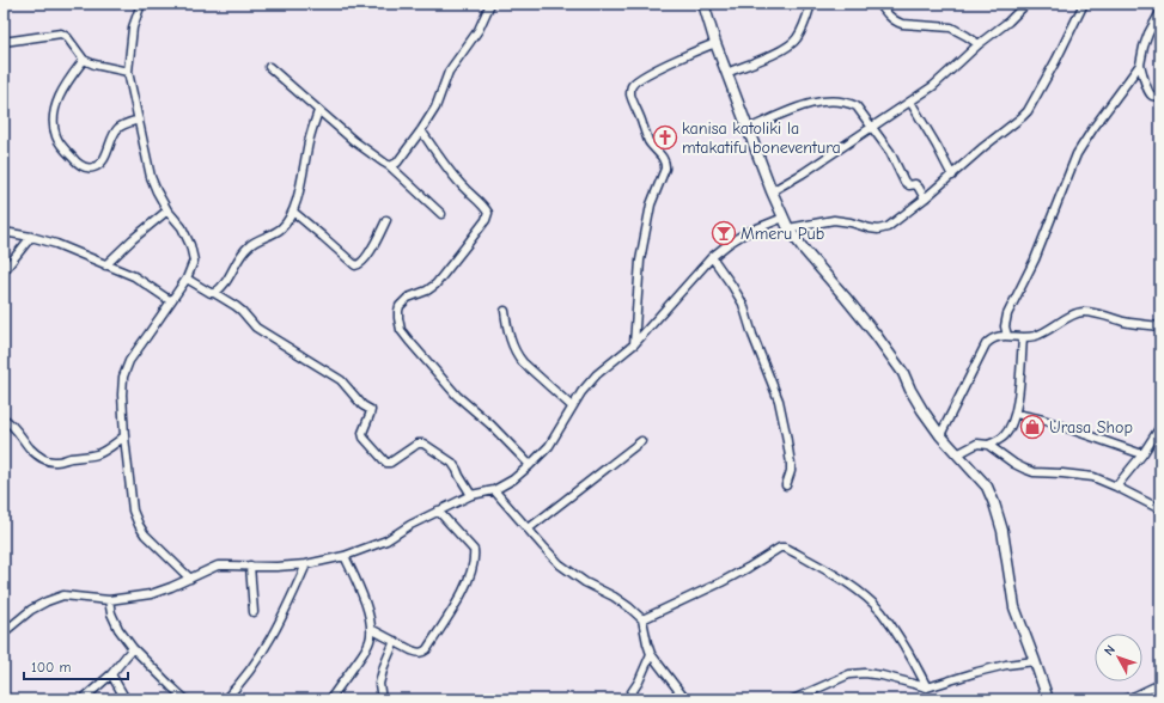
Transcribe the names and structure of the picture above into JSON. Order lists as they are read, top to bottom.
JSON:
{
  "places": {
    "church": ["kanisa katoliki la mtakatifu boneventura"],
    "bar": ["Mmeru Pub"],
    "shop": ["Urasa Shop"]
  },
  "scale_bar": "100 m",
  "north": "top left"
}
